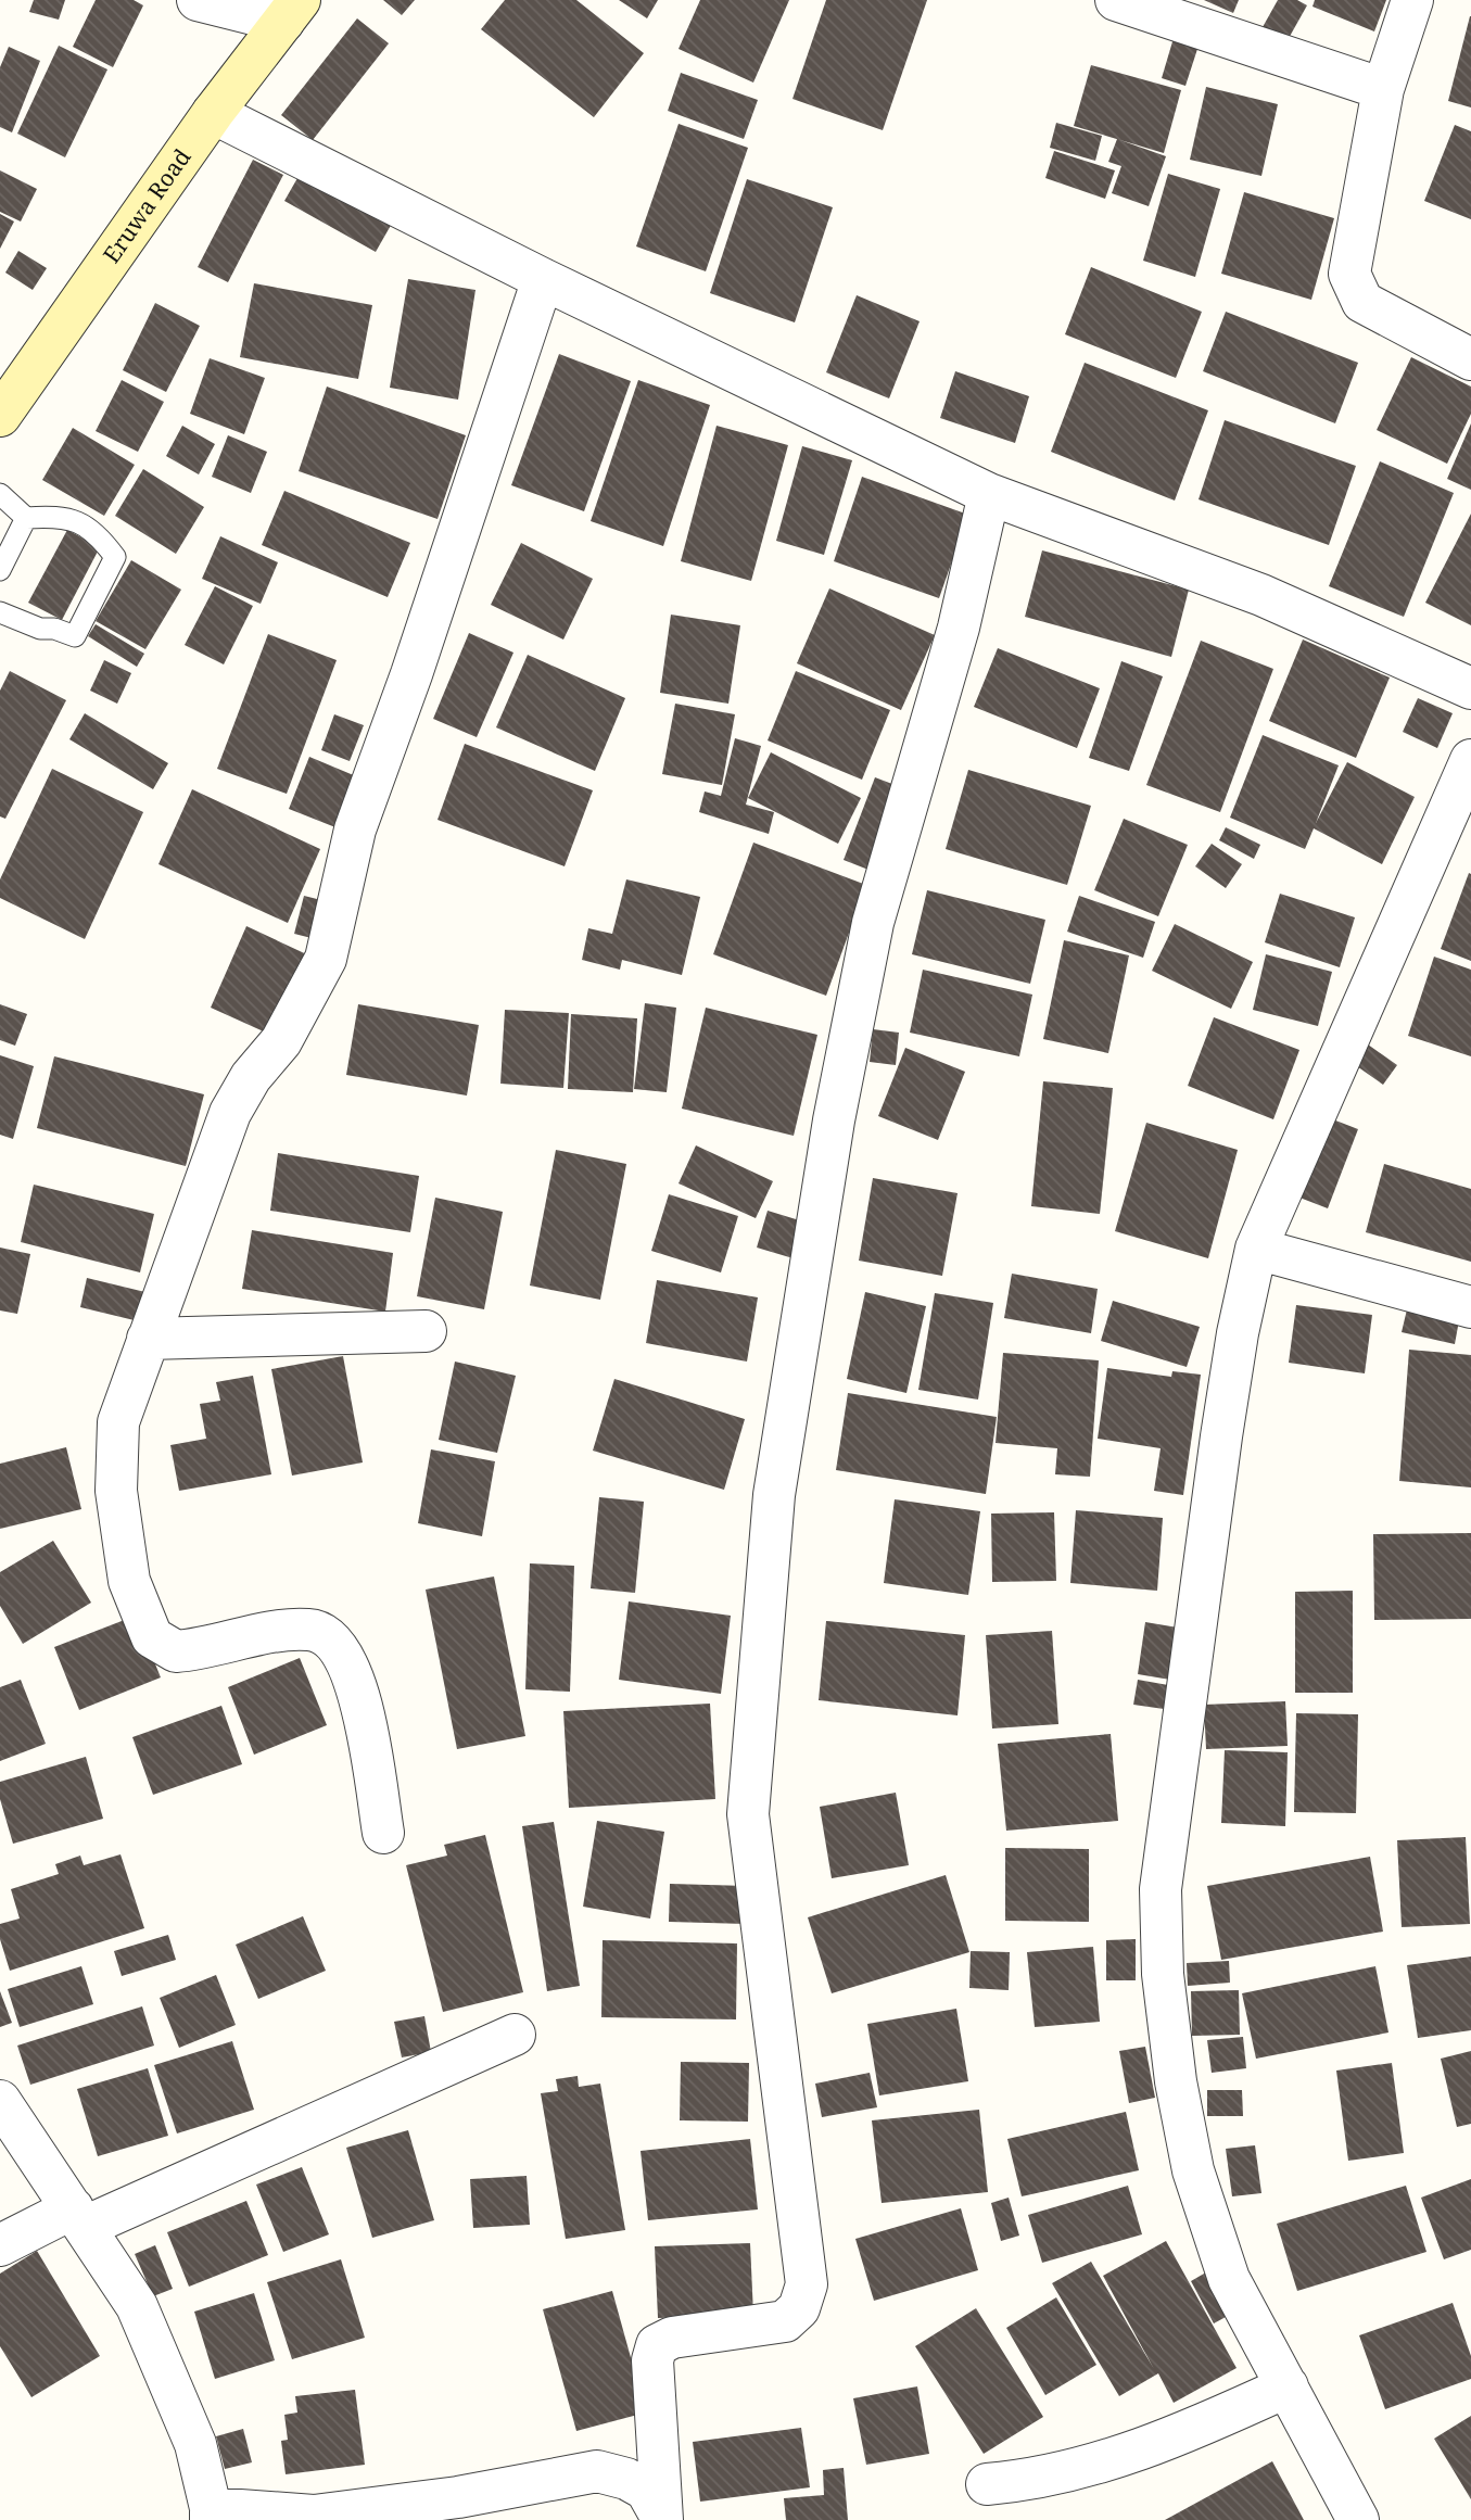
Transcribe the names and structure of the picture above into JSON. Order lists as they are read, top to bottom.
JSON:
{
  "streets": {
    "main road": ["Eruwa Road"]
  }
}
